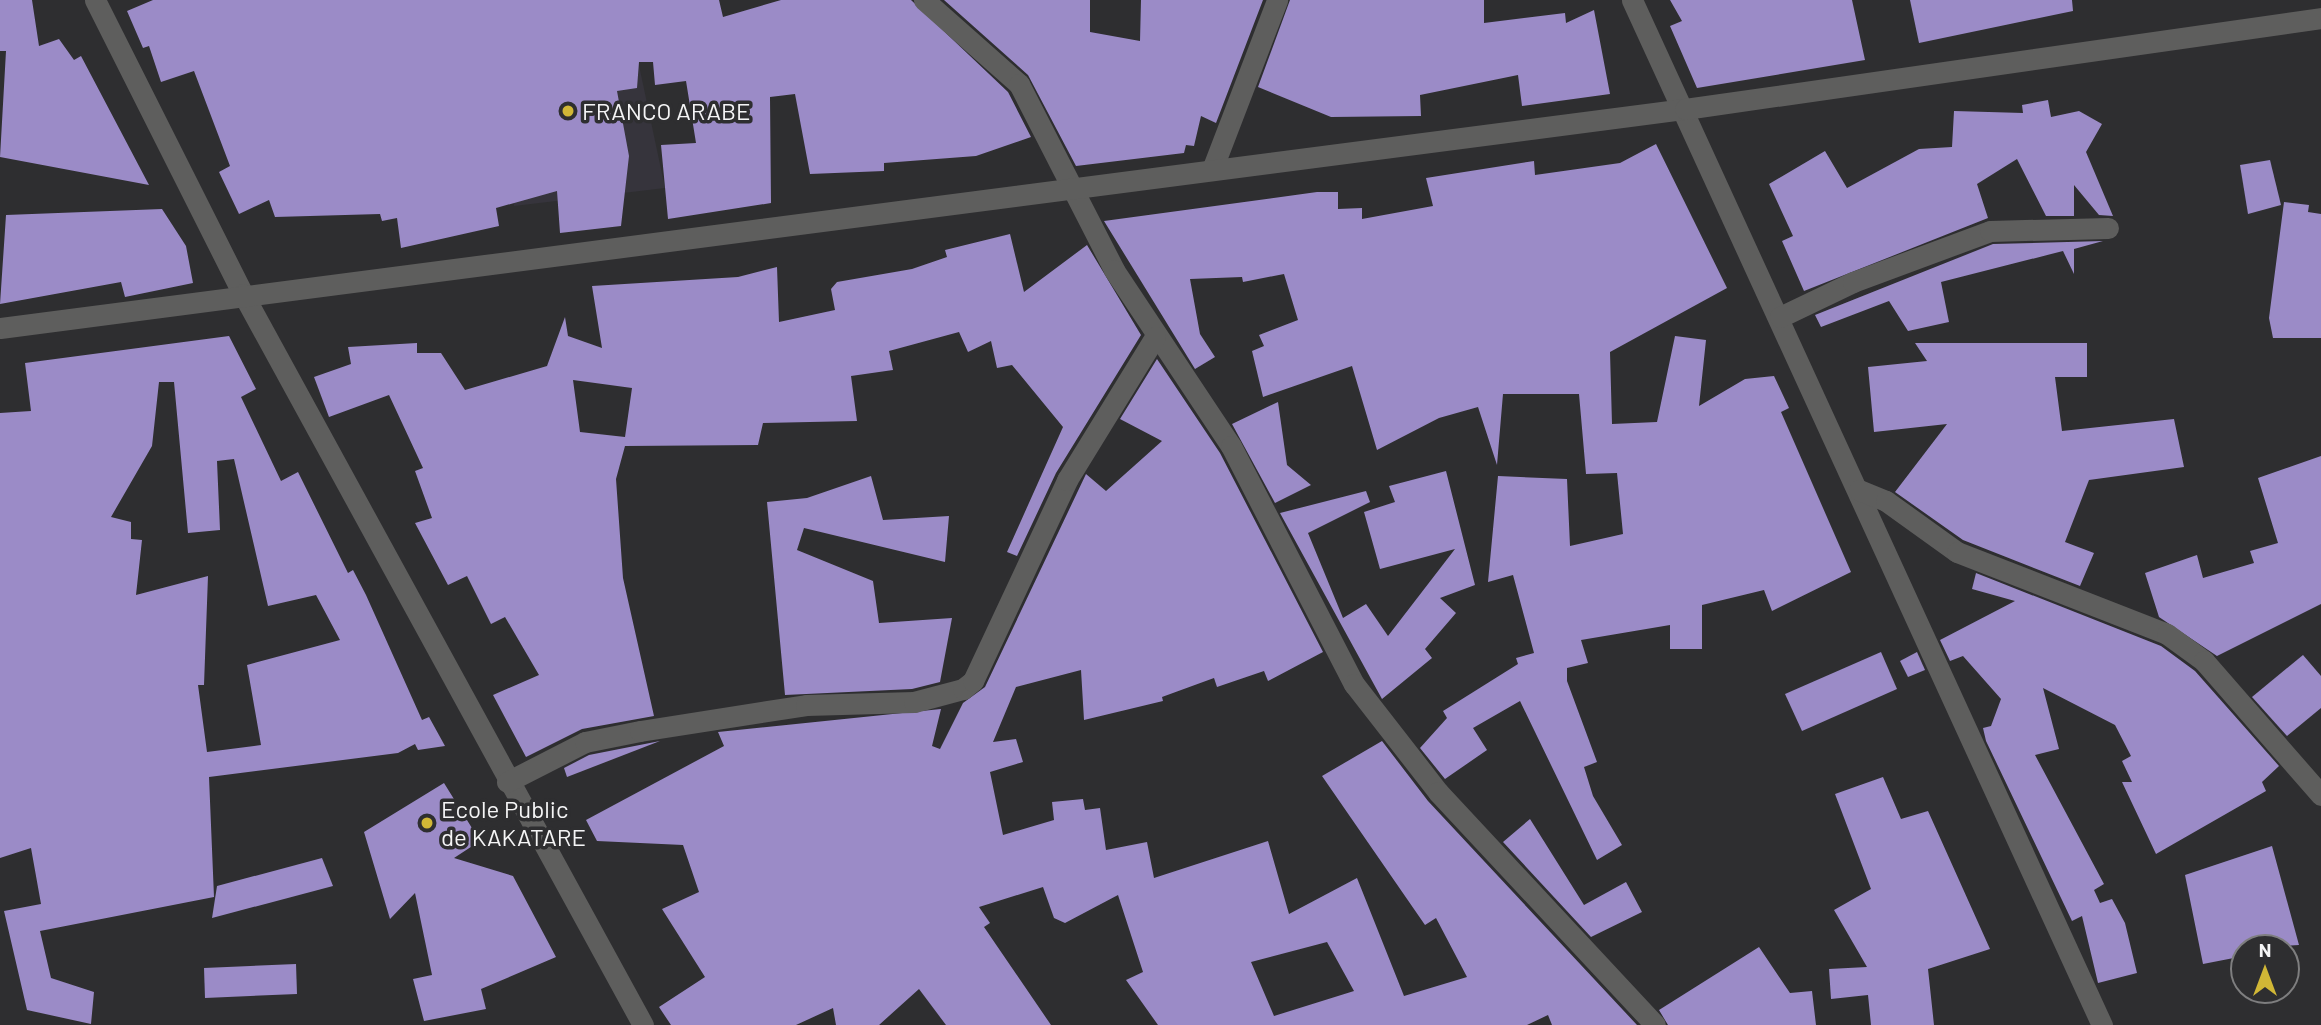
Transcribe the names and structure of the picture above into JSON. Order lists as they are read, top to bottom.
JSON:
{
  "places": ["FRANCO ARABE", "Ecole Public de KAKATARE"],
  "north": "top"
}
